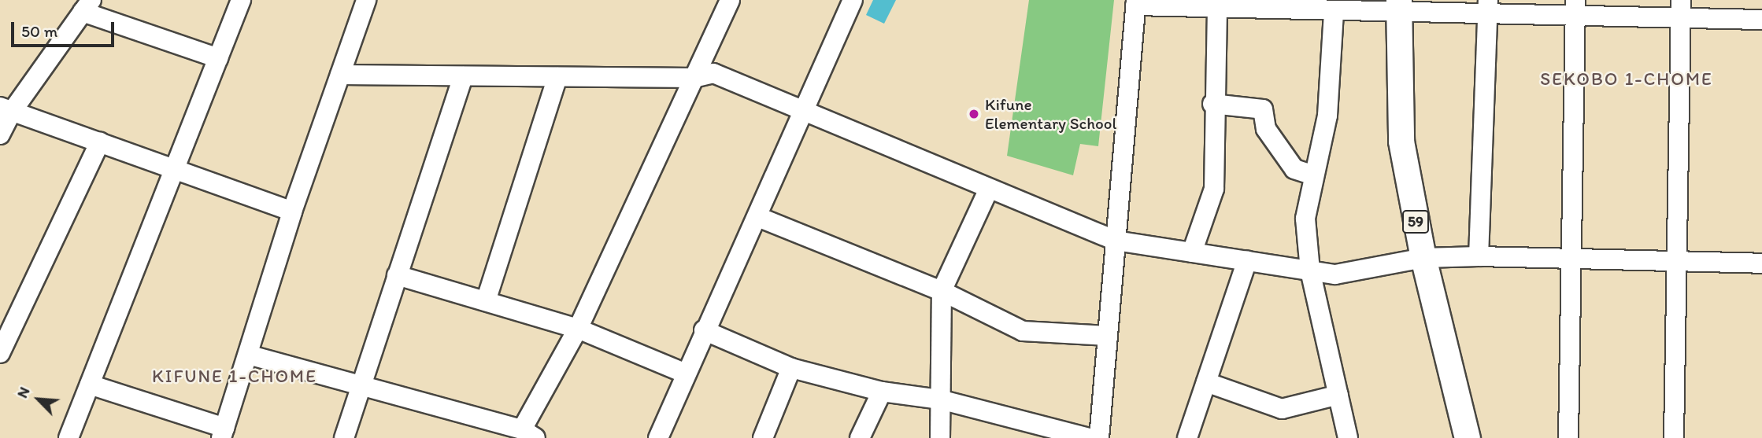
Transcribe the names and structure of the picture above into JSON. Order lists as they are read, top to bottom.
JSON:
{
  "streets": {
    "main road": ["59"]
  },
  "districts": ["SEKOBO 1-CHOME", "KIFUNE 1-CHOME"],
  "places": ["Kifune Elementary School"],
  "scale_bar": "50 m",
  "north": "top left"
}
